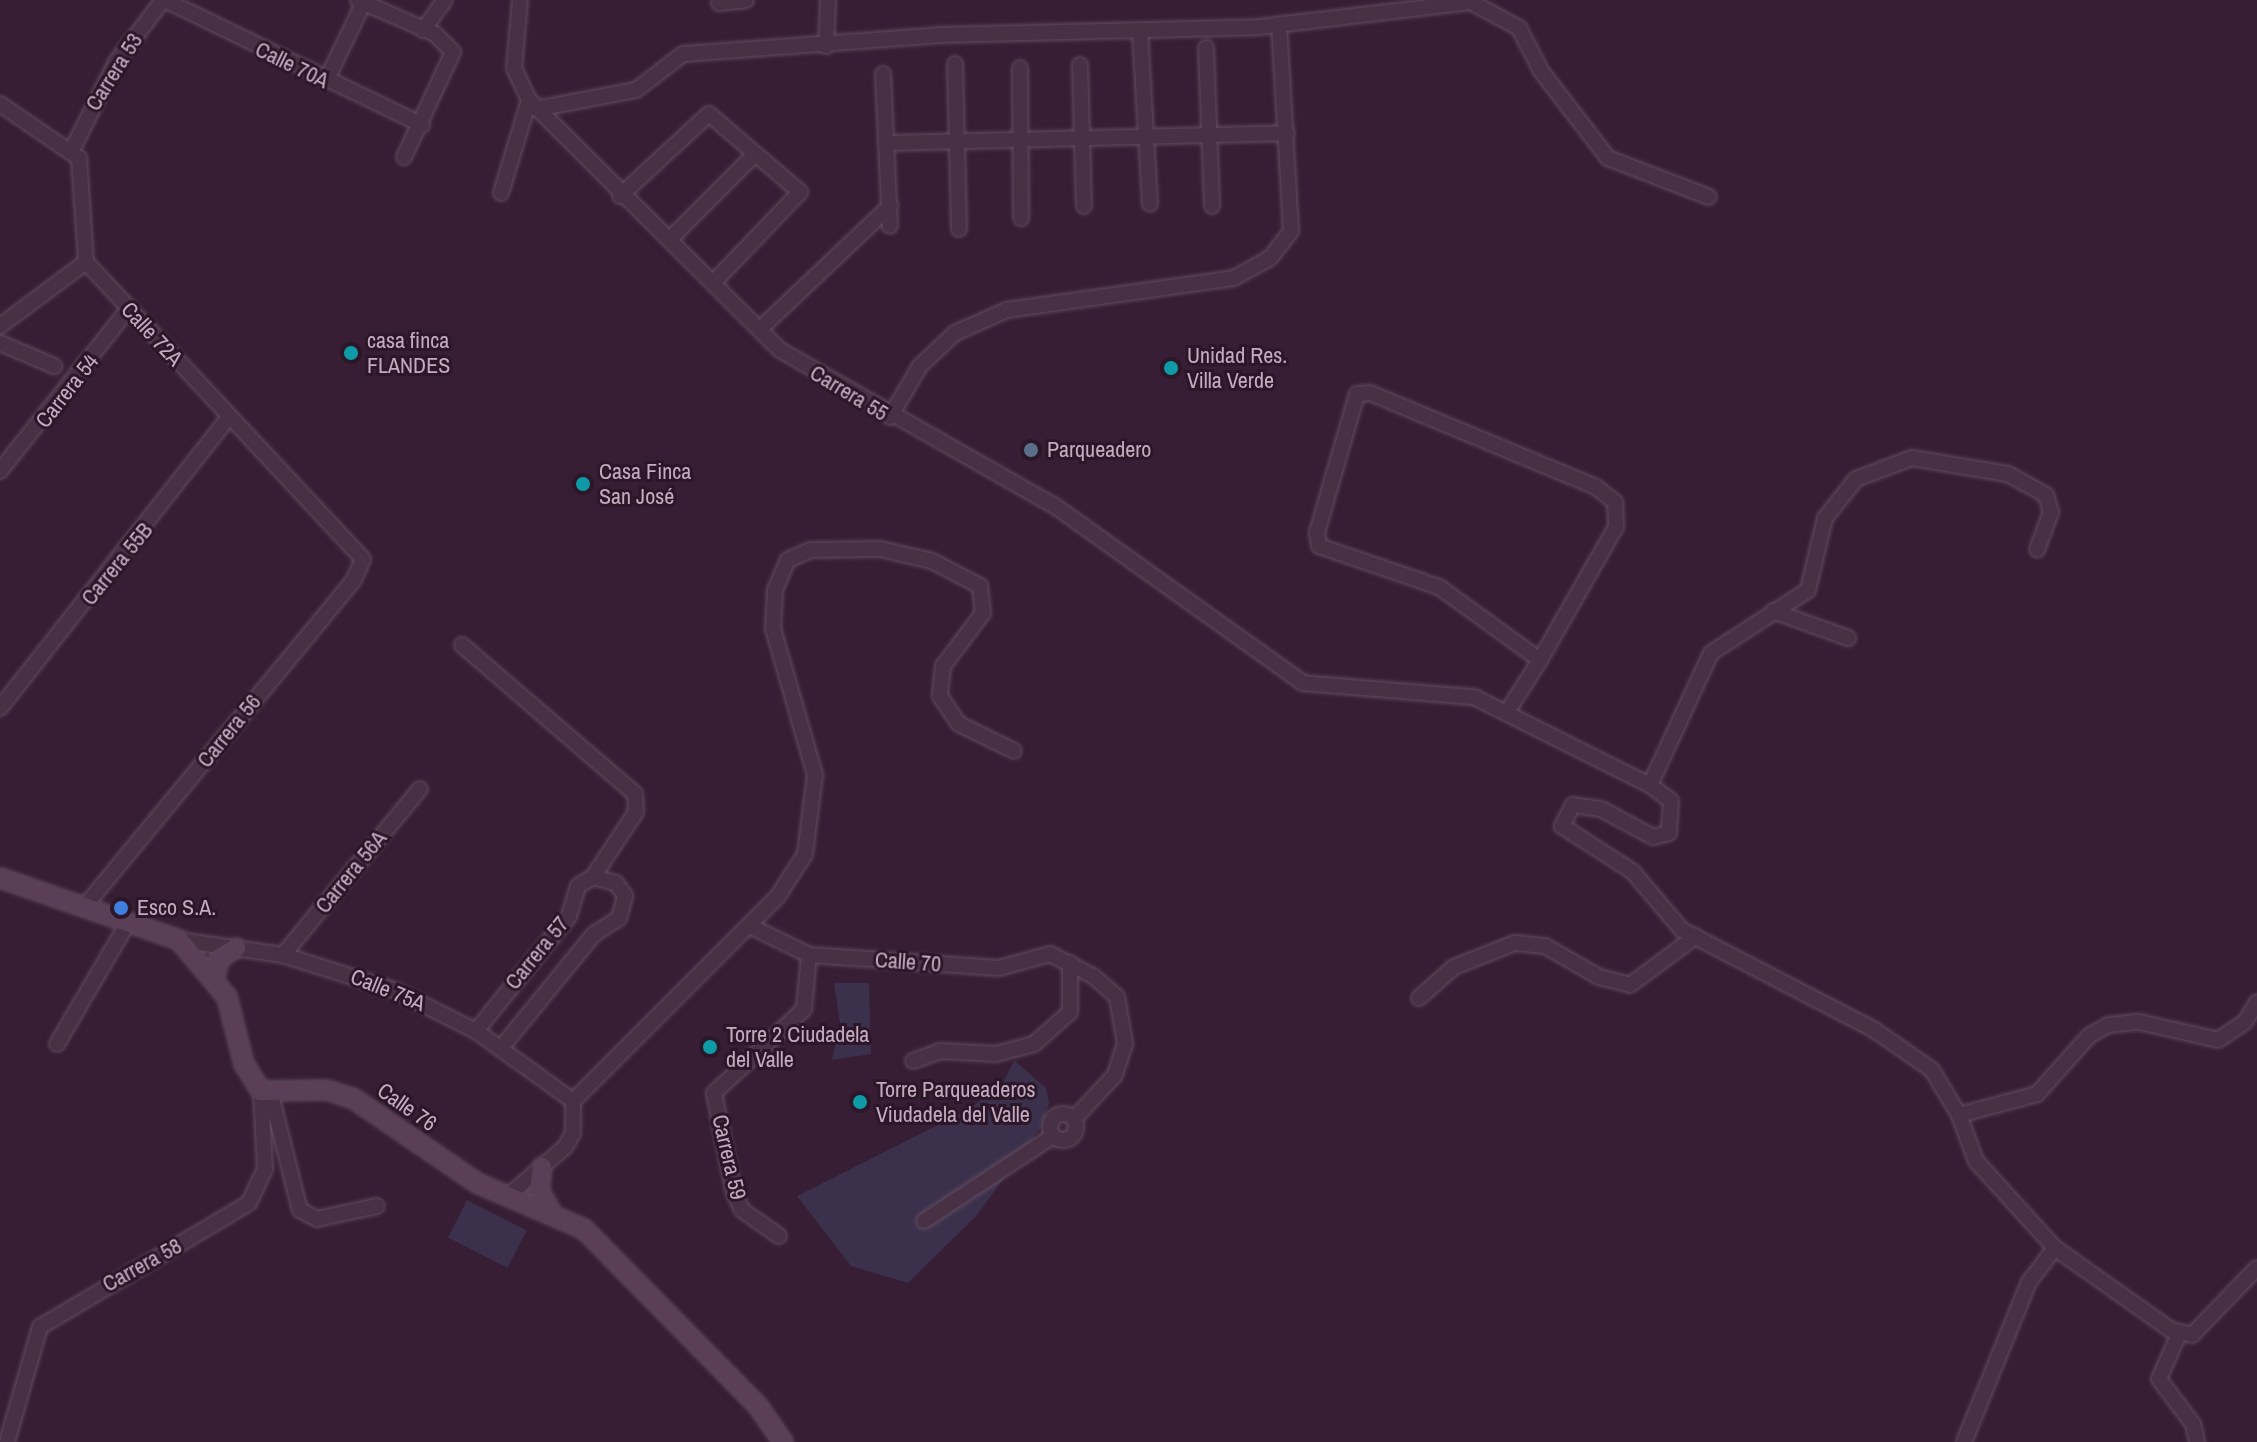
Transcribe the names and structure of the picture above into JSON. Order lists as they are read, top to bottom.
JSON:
{
  "streets": {
    "street": [
      "Calle 70A",
      "Carrera 53",
      "Calle 72A",
      "Carrera 54",
      "Carrera 55",
      "Carrera 55B",
      "Carrera 56",
      "Carrera 56A",
      "Carrera 57",
      "Calle 70",
      "Calle 75A",
      "Calle 76",
      "Carrera 59",
      "Carrera 58"
    ]
  },
  "crossings": [
    ["Calle 70A", "Carrera 53"],
    ["Calle 72A", "Carrera 54"],
    ["Calle 72A", "Carrera 55B"],
    ["Calle 72A", "Carrera 56"],
    ["Carrera 56A", "Calle 75A"],
    ["Carrera 57", "Calle 75A"],
    ["Calle 70", "Carrera 59"],
    ["Calle 76", "Carrera 58"]
  ],
  "places": [
    "casa finca FLANDES",
    "Unidad Res. Villa Verde",
    "Parqueadero",
    "Casa Finca San José",
    "Esco S.A.",
    "Torre 2 Ciudadela del Valle",
    "Torre Parqueaderos Viudadela del Valle"
  ]
}
